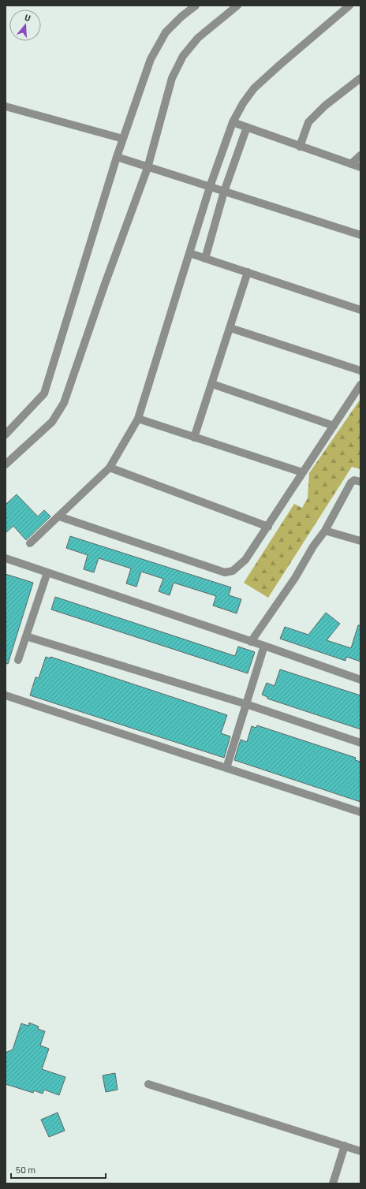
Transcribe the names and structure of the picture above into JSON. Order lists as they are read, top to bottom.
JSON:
{
  "scale_bar": "50 m",
  "north": "top"
}
